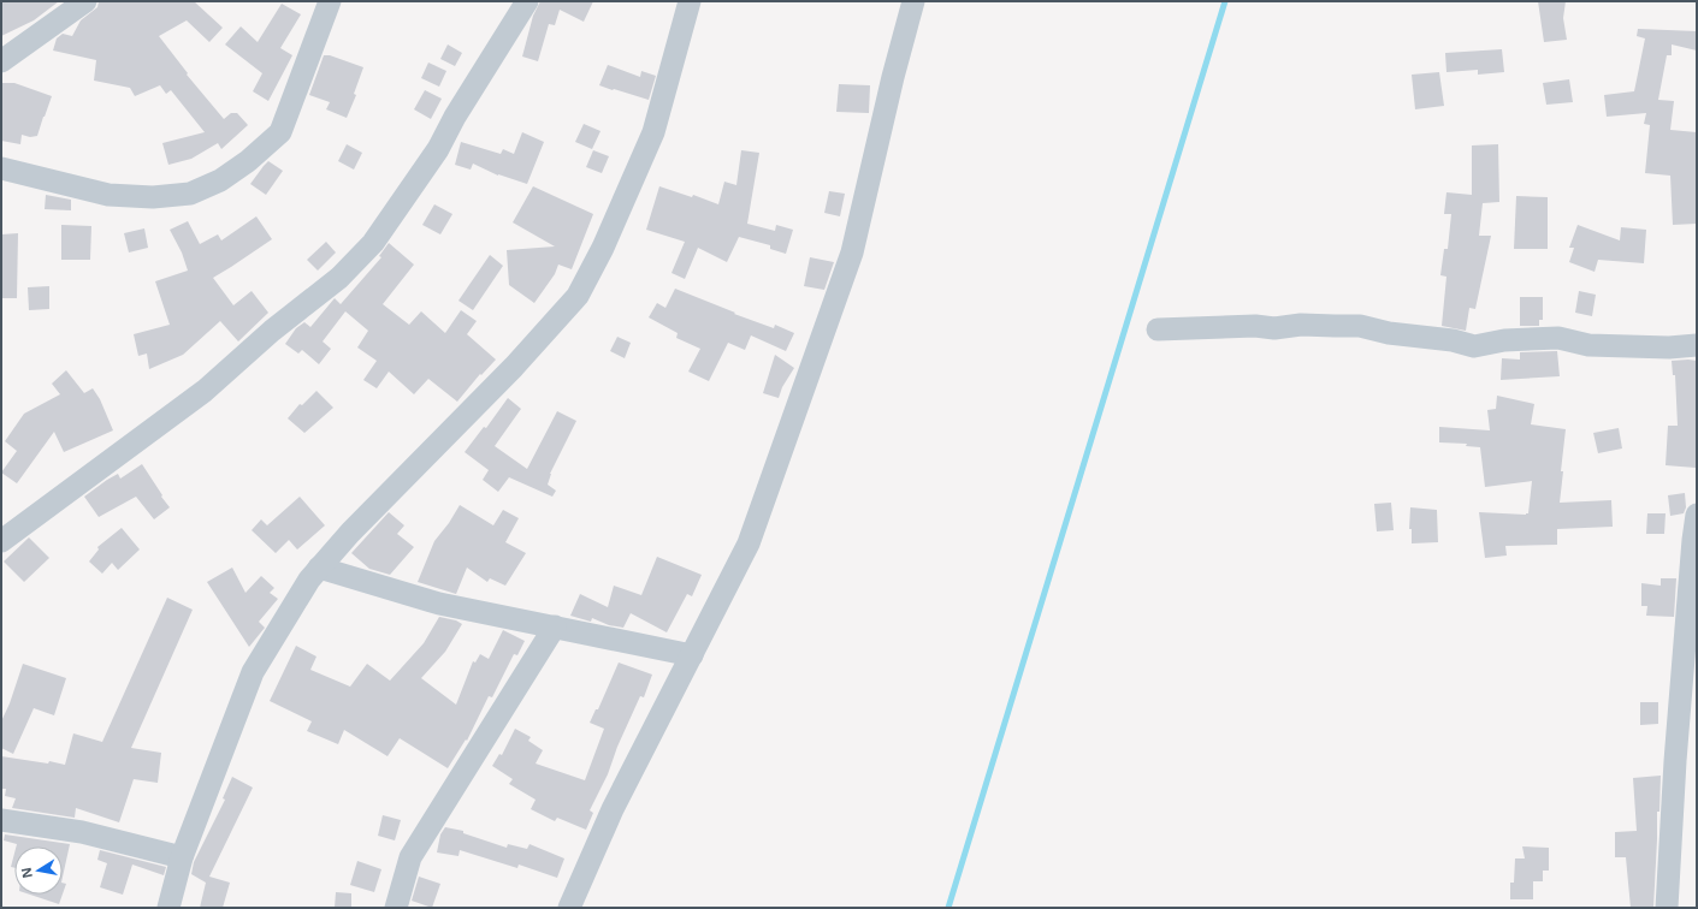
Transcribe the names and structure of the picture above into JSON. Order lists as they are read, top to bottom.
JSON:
{
  "north": "left"
}
